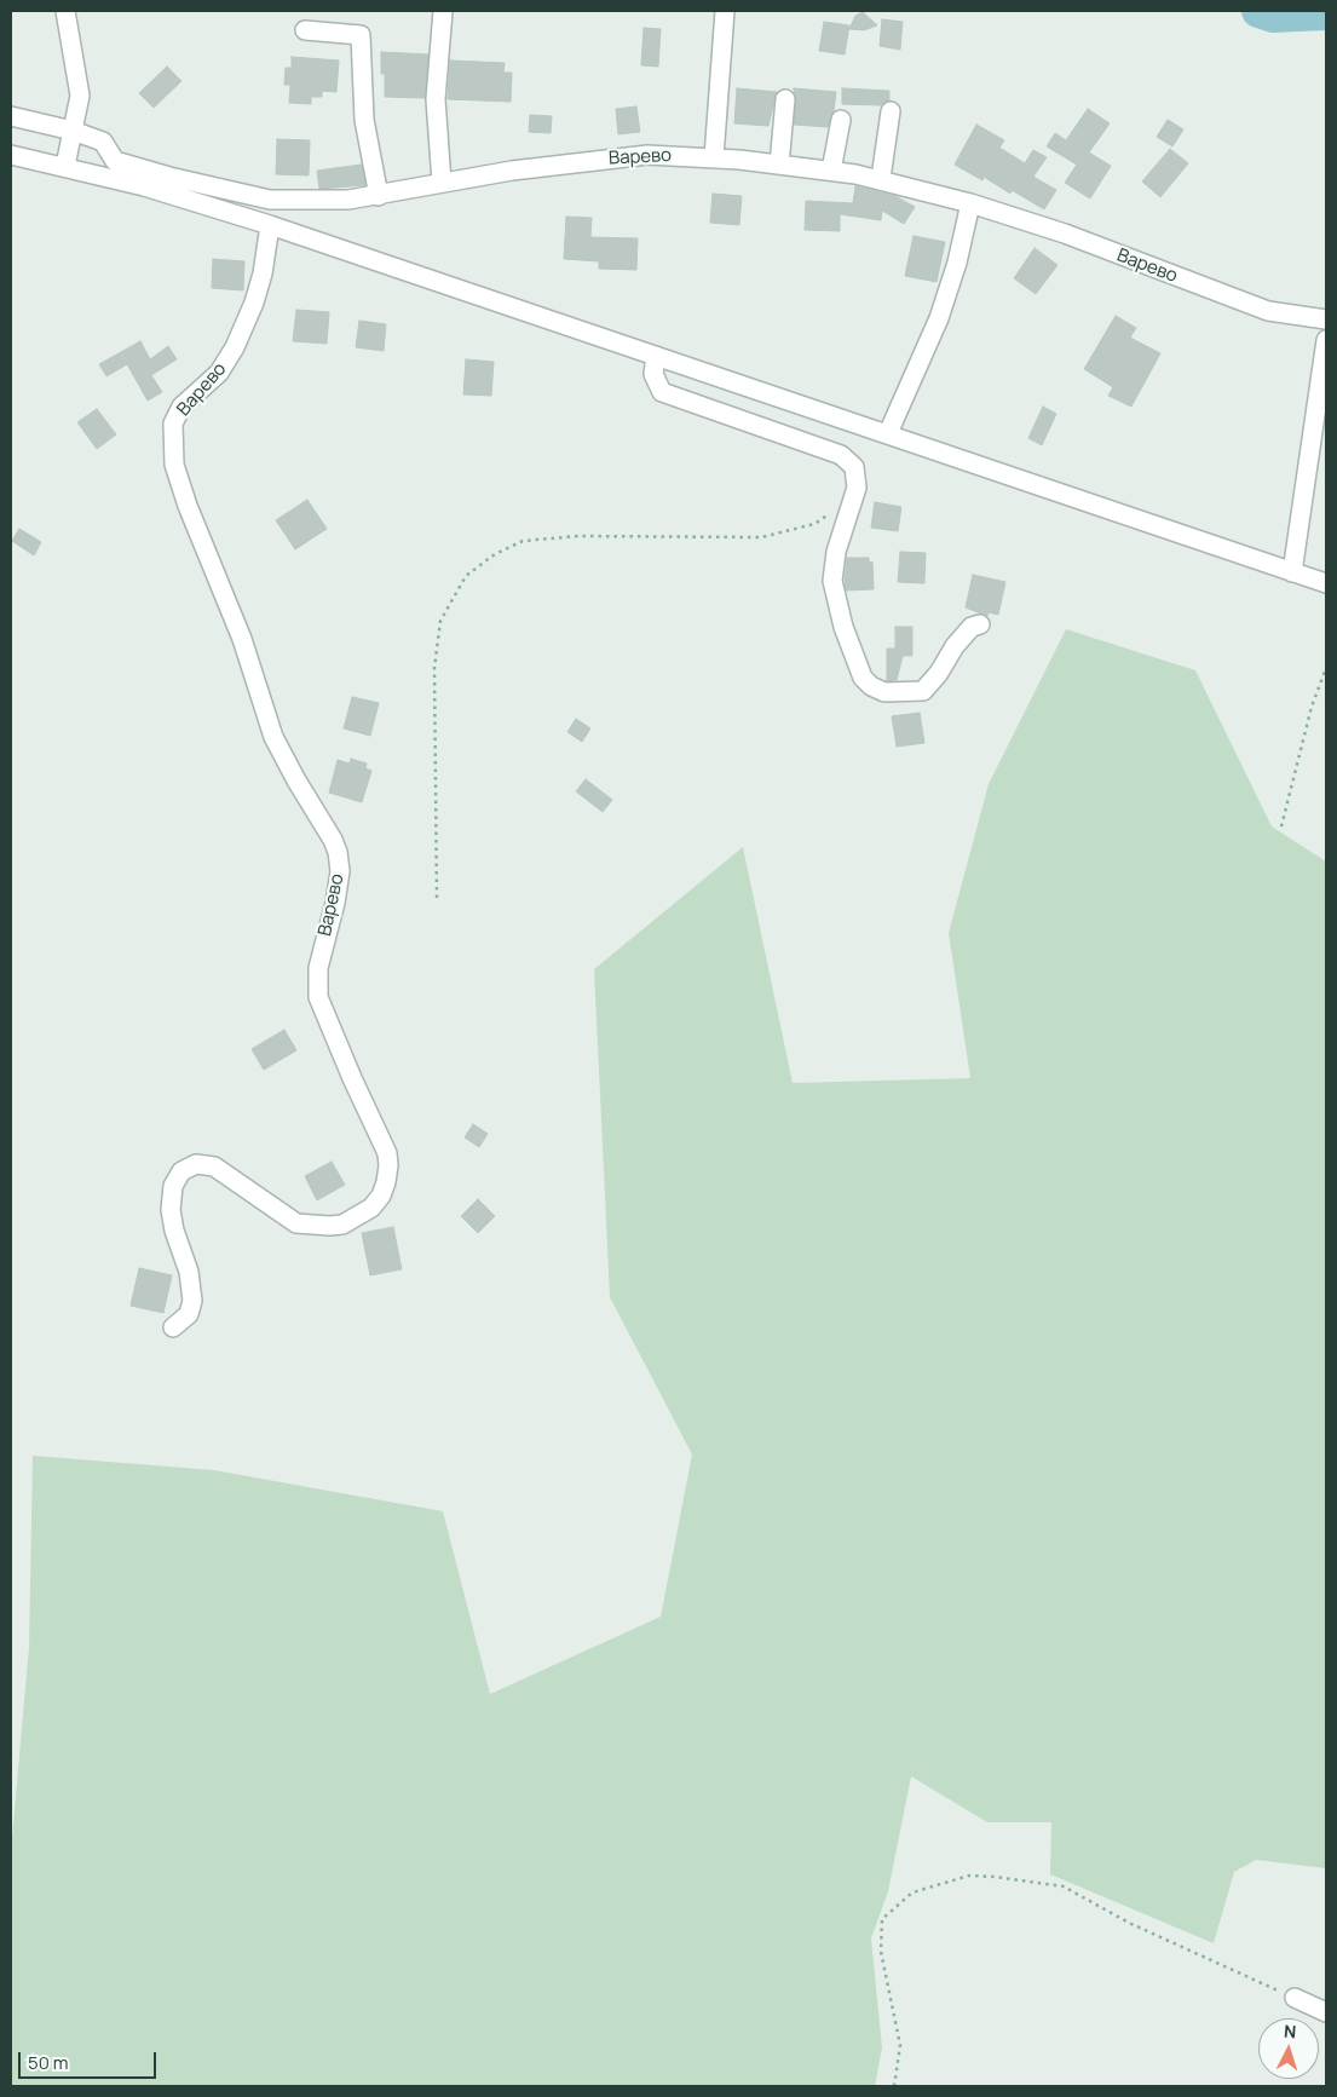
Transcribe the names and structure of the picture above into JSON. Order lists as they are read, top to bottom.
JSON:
{
  "streets": {
    "street": ["Варево"]
  },
  "scale_bar": "50 m",
  "north": "top"
}
